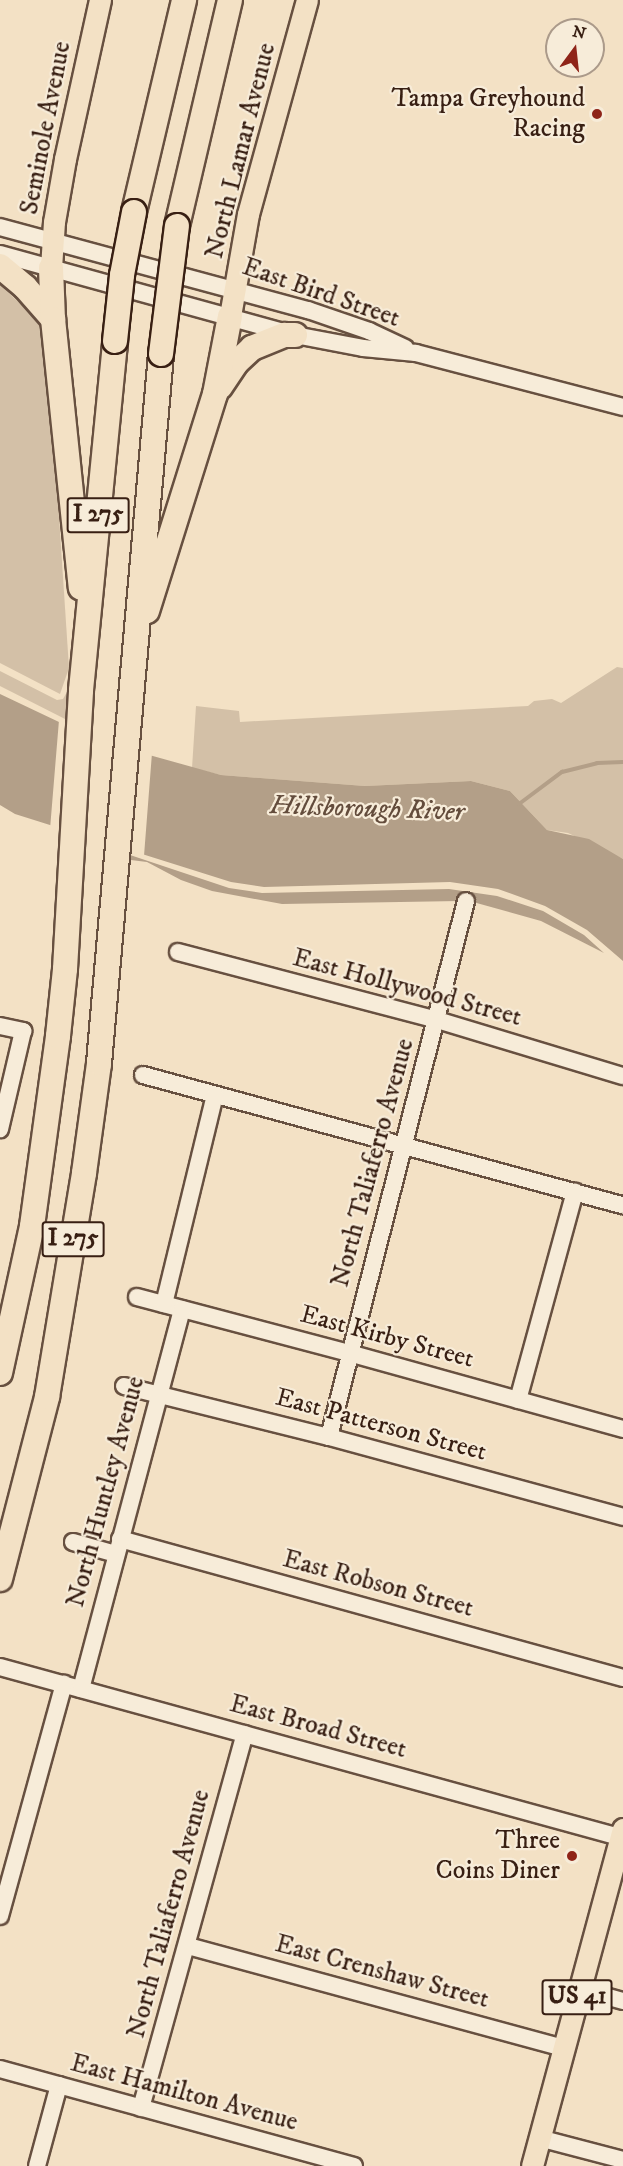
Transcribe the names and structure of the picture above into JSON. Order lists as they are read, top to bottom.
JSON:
{
  "streets": {
    "highway": ["I 275"],
    "main road": ["Seminole Avenue", "North Lamar Avenue", "US 41"],
    "street": [
      "East Bird Street",
      "East Hollywood Street",
      "North Taliaferro Avenue",
      "East Kirby Street",
      "East Patterson Street",
      "North Huntley Avenue",
      "East Robson Street",
      "East Broad Street",
      "East Crenshaw Street",
      "East Hamilton Avenue"
    ]
  },
  "crossings": [
    ["Seminole Avenue", "East Bird Street"],
    ["North Lamar Avenue", "East Bird Street"],
    ["East Hollywood Street", "North Taliaferro Avenue"],
    ["North Taliaferro Avenue", "East Kirby Street"],
    ["North Taliaferro Avenue", "East Patterson Street"],
    ["North Taliaferro Avenue", "East Broad Street"],
    ["North Taliaferro Avenue", "East Crenshaw Street"],
    ["North Taliaferro Avenue", "East Hamilton Avenue"],
    ["East Kirby Street", "North Huntley Avenue"],
    ["East Patterson Street", "North Huntley Avenue"],
    ["North Huntley Avenue", "East Robson Street"],
    ["North Huntley Avenue", "East Broad Street"],
    ["East Broad Street", "US 41"],
    ["East Crenshaw Street", "US 41"]
  ],
  "water": ["Hillsborough River"],
  "places": ["Tampa Greyhound Racing", "Three Coins Diner"],
  "north": "top"
}
